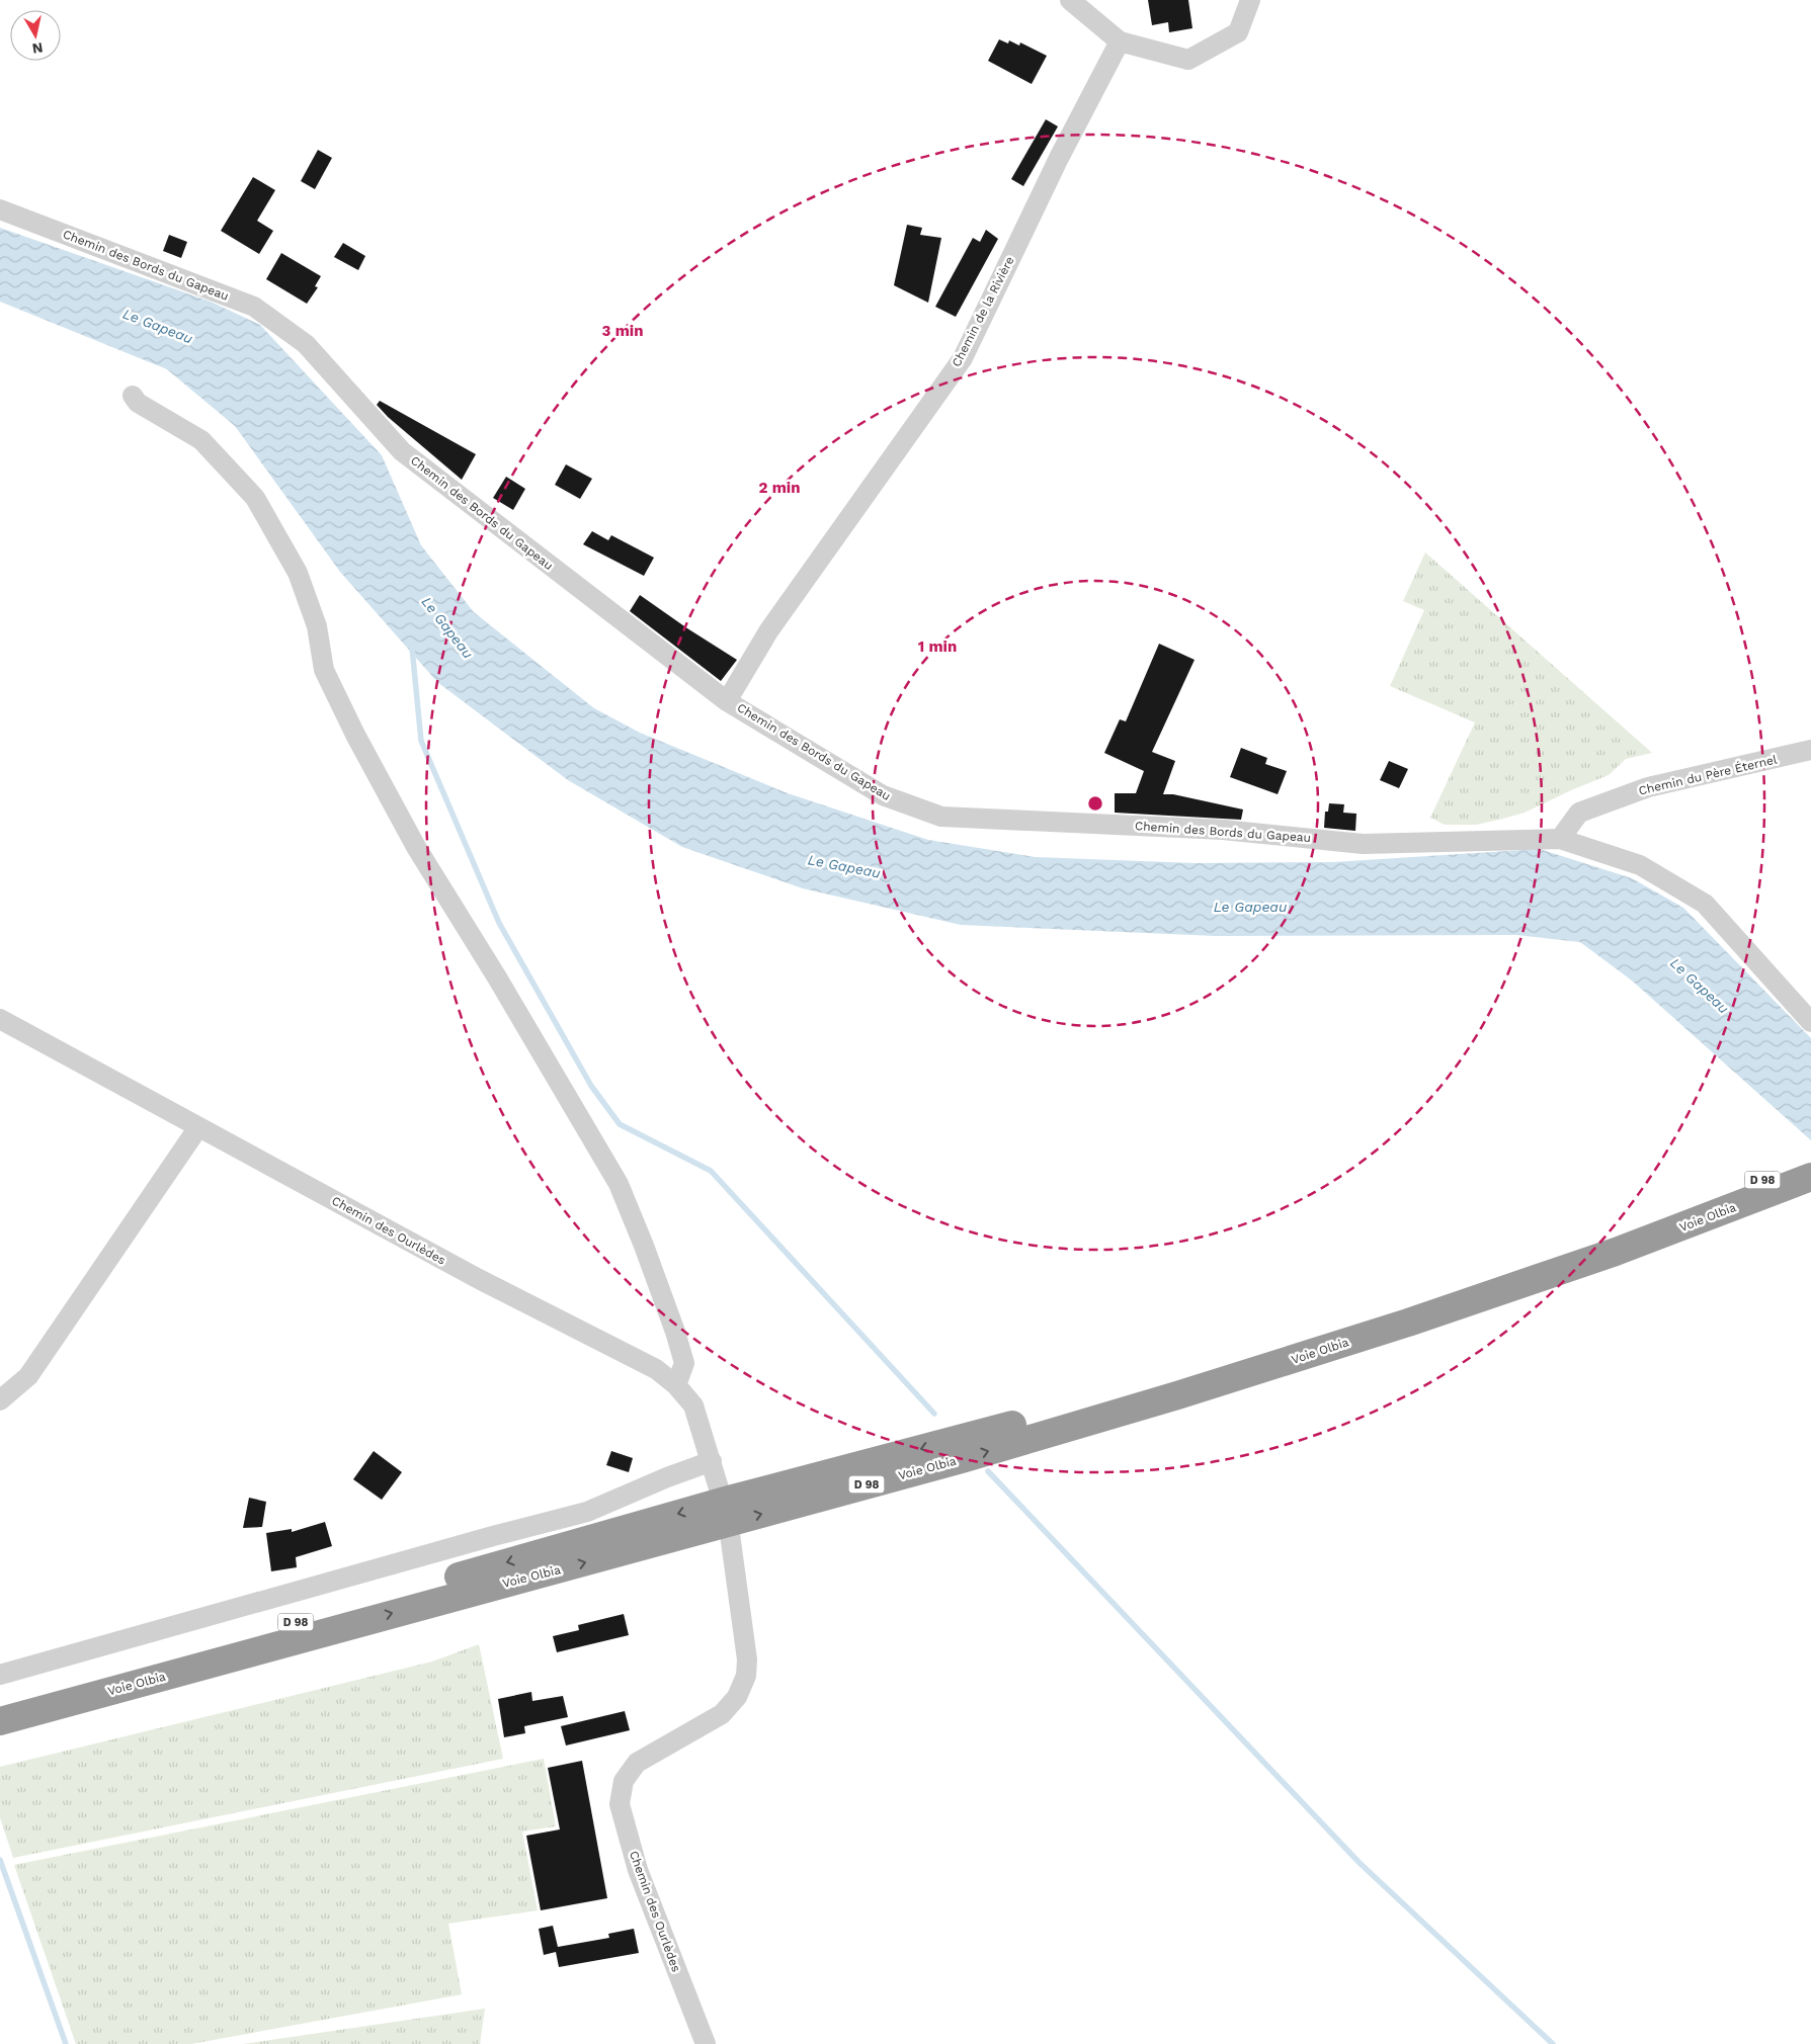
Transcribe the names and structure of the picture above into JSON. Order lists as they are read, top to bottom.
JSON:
{
  "streets": {
    "highway": ["D 98", "Voie Olbia"],
    "street": [
      "Chemin des Bords du Gapeau",
      "Chemin de la Rivière",
      "Chemin du Père Éternel",
      "Chemin des Ourlèdes"
    ]
  },
  "crossings": [
    ["Chemin des Bords du Gapeau", "Chemin de la Rivière"],
    ["Chemin des Bords du Gapeau", "Chemin du Père Éternel"]
  ],
  "water": ["Le Gapeau"],
  "north": "bottom",
  "rings": ["3 min", "2 min", "1 min"]
}
